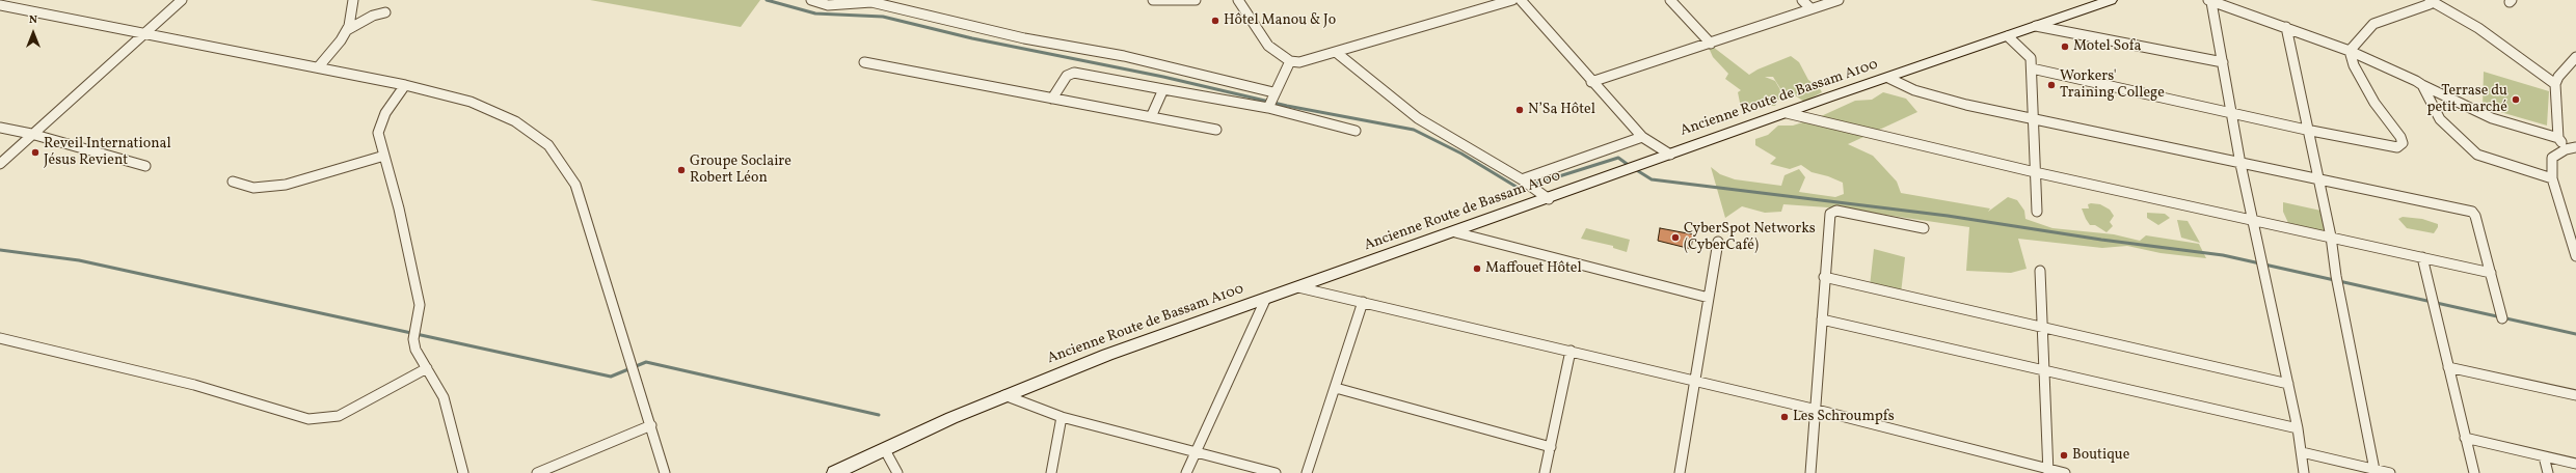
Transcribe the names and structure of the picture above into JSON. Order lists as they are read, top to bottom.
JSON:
{
  "streets": {
    "main road": ["Ancienne Route de Bassam A100"]
  },
  "places": [
    "Hôtel Manou & Jo",
    "Motel Sofa",
    "Workers' Training College",
    "Terrase du petit marché",
    "N’Sa Hôtel",
    "Reveil International Jésus Revient",
    "Groupe Soclaire Robert Léon",
    "CyberSpot Networks (CyberCafé)",
    "Maffouet Hôtel",
    "Les Schroumpfs",
    "Boutique"
  ],
  "north": "top"
}
